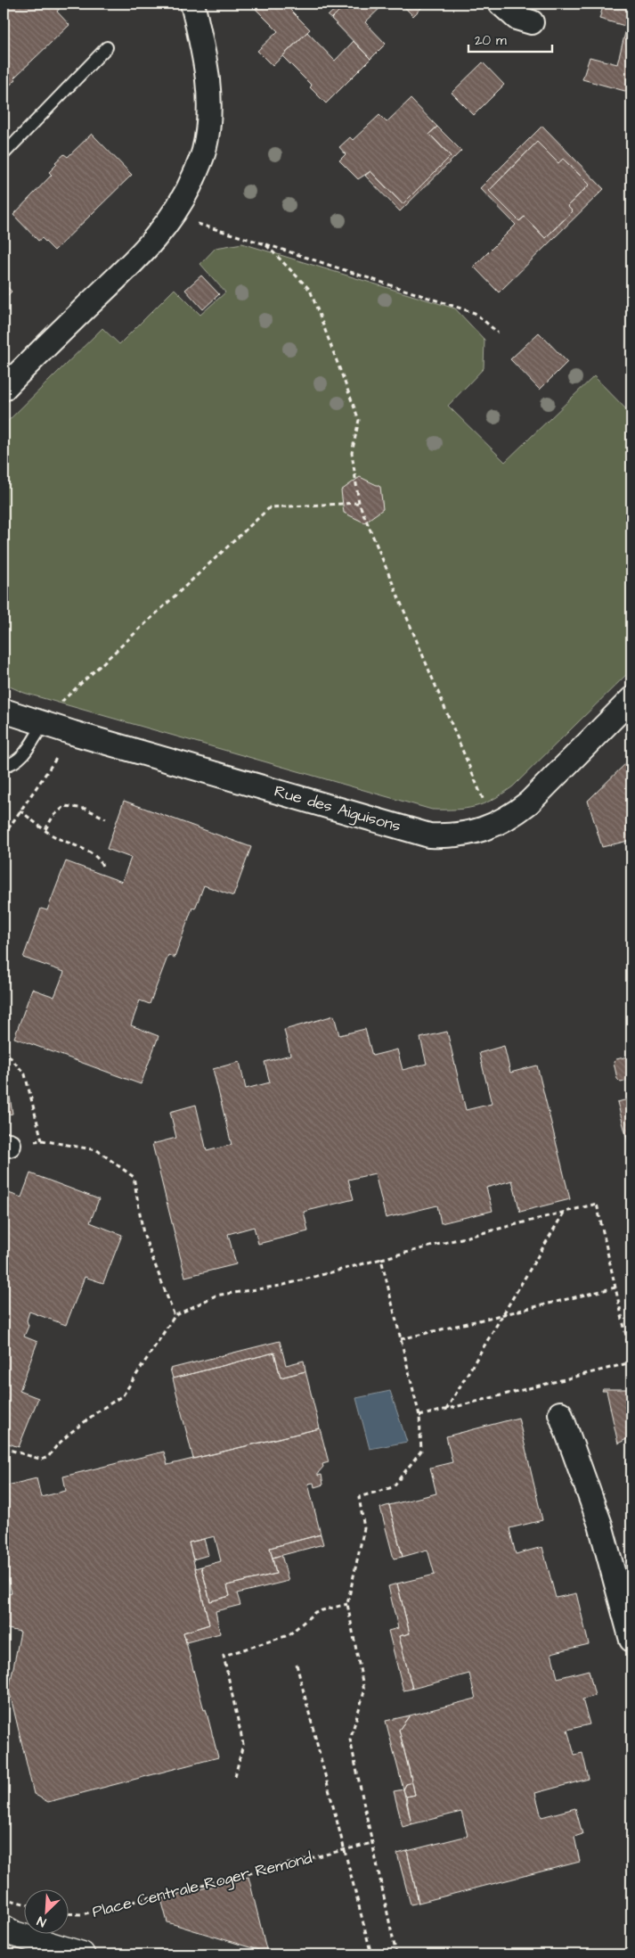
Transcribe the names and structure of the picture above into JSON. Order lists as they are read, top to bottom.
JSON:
{
  "streets": {
    "street": ["Rue des Aiguisons"],
    "path": ["Place Centrale Roger Remond"]
  },
  "scale_bar": "20 m",
  "north": "bottom left"
}
